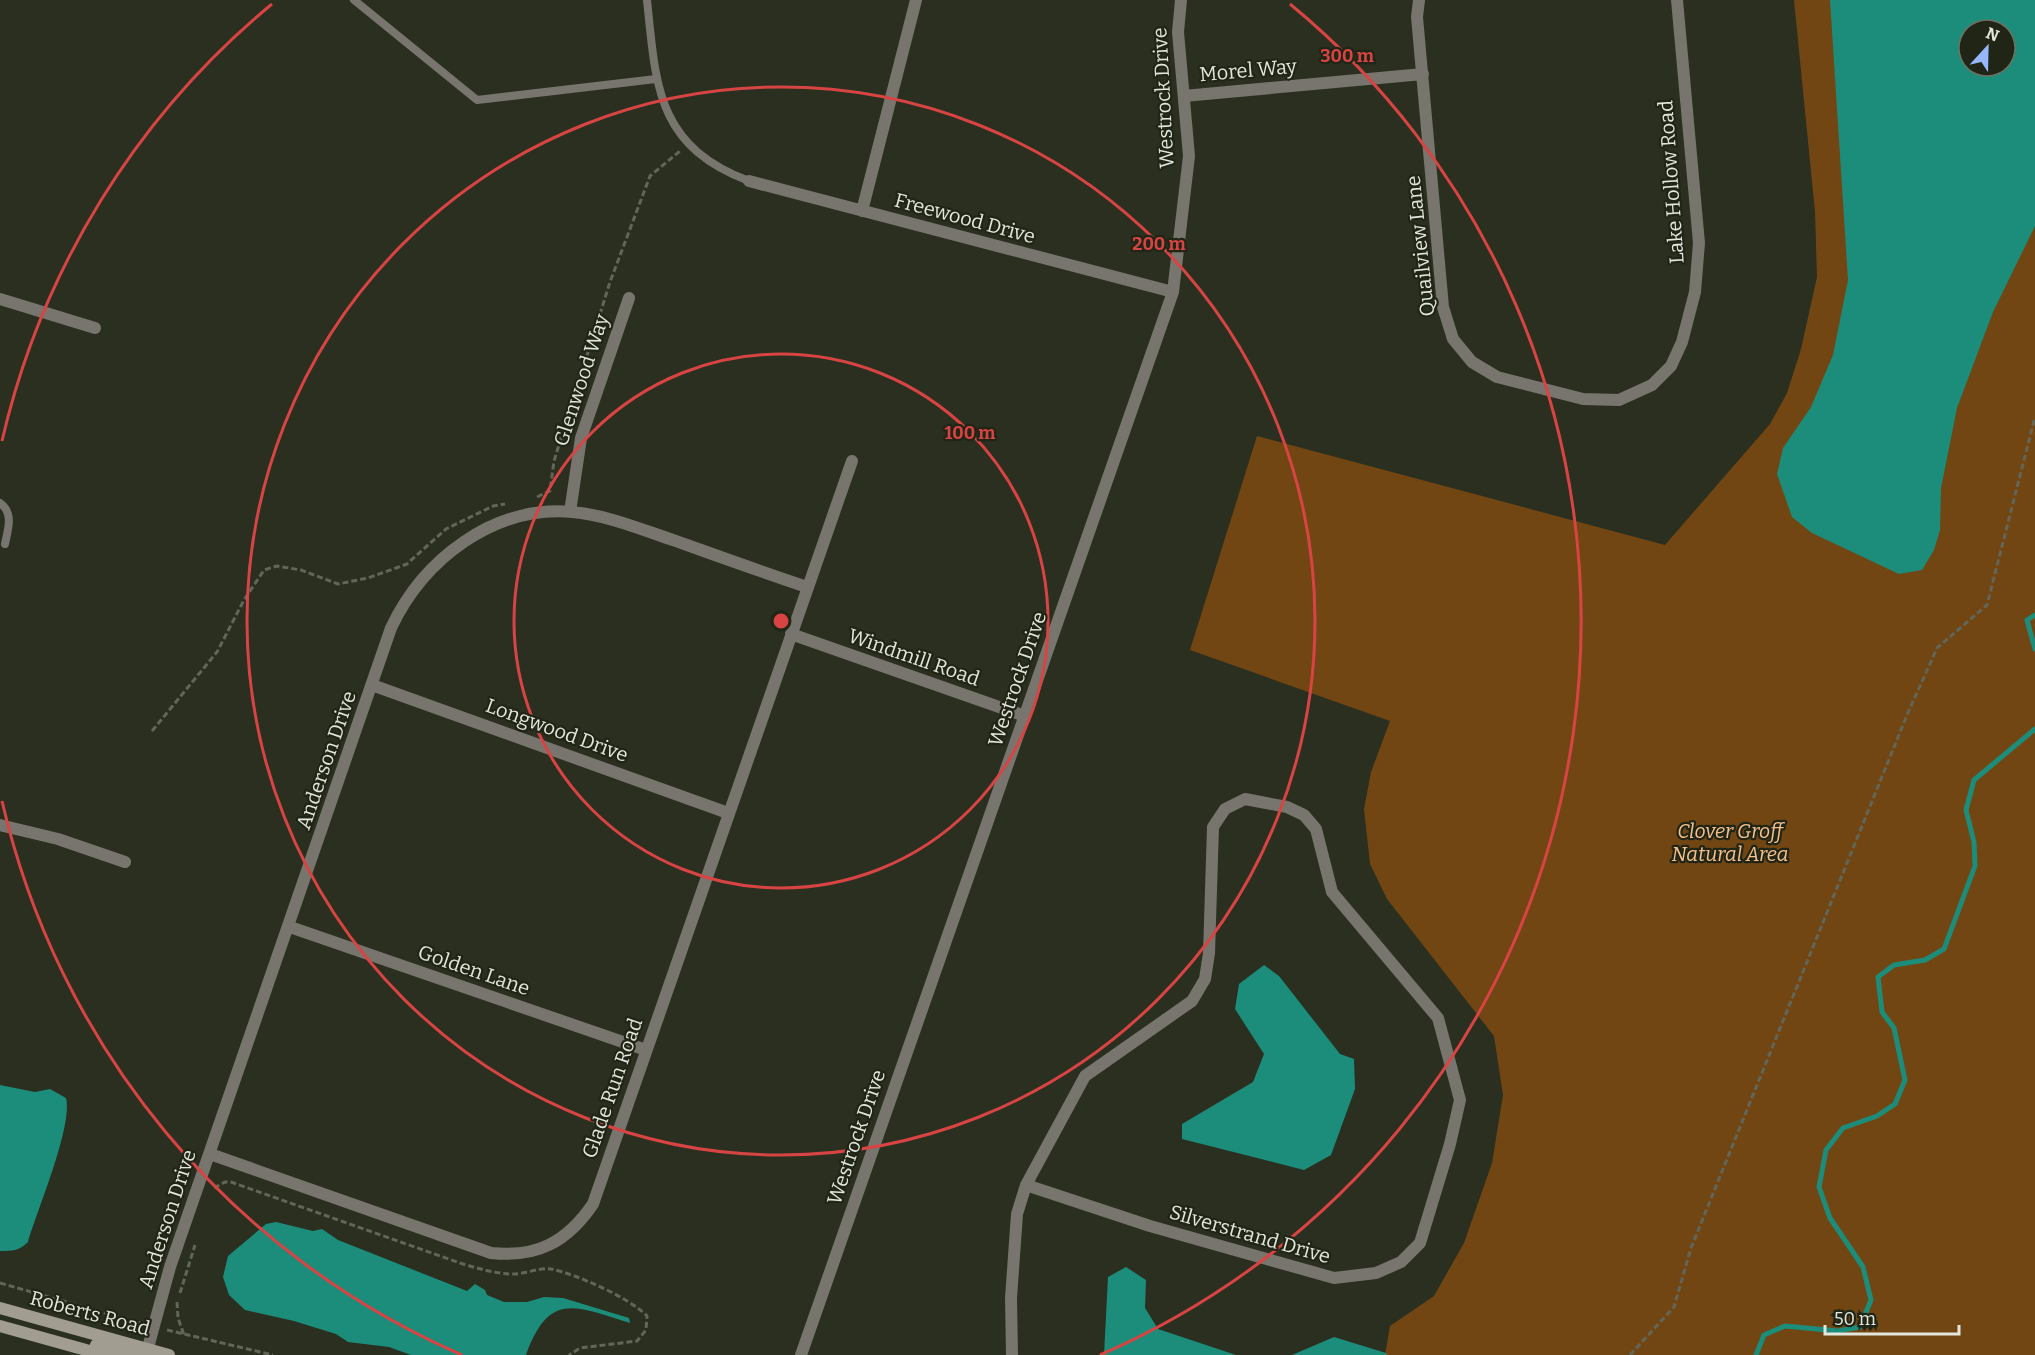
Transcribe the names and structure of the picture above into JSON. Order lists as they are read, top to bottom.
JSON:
{
  "streets": {
    "main road": ["Roberts Road"],
    "street": [
      "Morel Way",
      "Westrock Drive",
      "Lake Hollow Road",
      "Freewood Drive",
      "Quailview Lane",
      "Glenwood Way",
      "Windmill Road",
      "Longwood Drive",
      "Anderson Drive",
      "Golden Lane",
      "Glade Run Road",
      "Silverstrand Drive"
    ]
  },
  "crossings": [
    ["Morel Way", "Westrock Drive"],
    ["Morel Way", "Quailview Lane"],
    ["Westrock Drive", "Freewood Drive"],
    ["Westrock Drive", "Windmill Road"],
    ["Lake Hollow Road", "Quailview Lane"],
    ["Glenwood Way", "Anderson Drive"],
    ["Windmill Road", "Glade Run Road"],
    ["Longwood Drive", "Anderson Drive"],
    ["Longwood Drive", "Glade Run Road"],
    ["Anderson Drive", "Golden Lane"],
    ["Anderson Drive", "Glade Run Road"],
    ["Anderson Drive", "Roberts Road"],
    ["Golden Lane", "Glade Run Road"]
  ],
  "parks": ["Clover Groff Natural Area"],
  "scale_bar": "50 m",
  "north": "top",
  "rings": ["300 m", "200 m", "100 m"]
}
